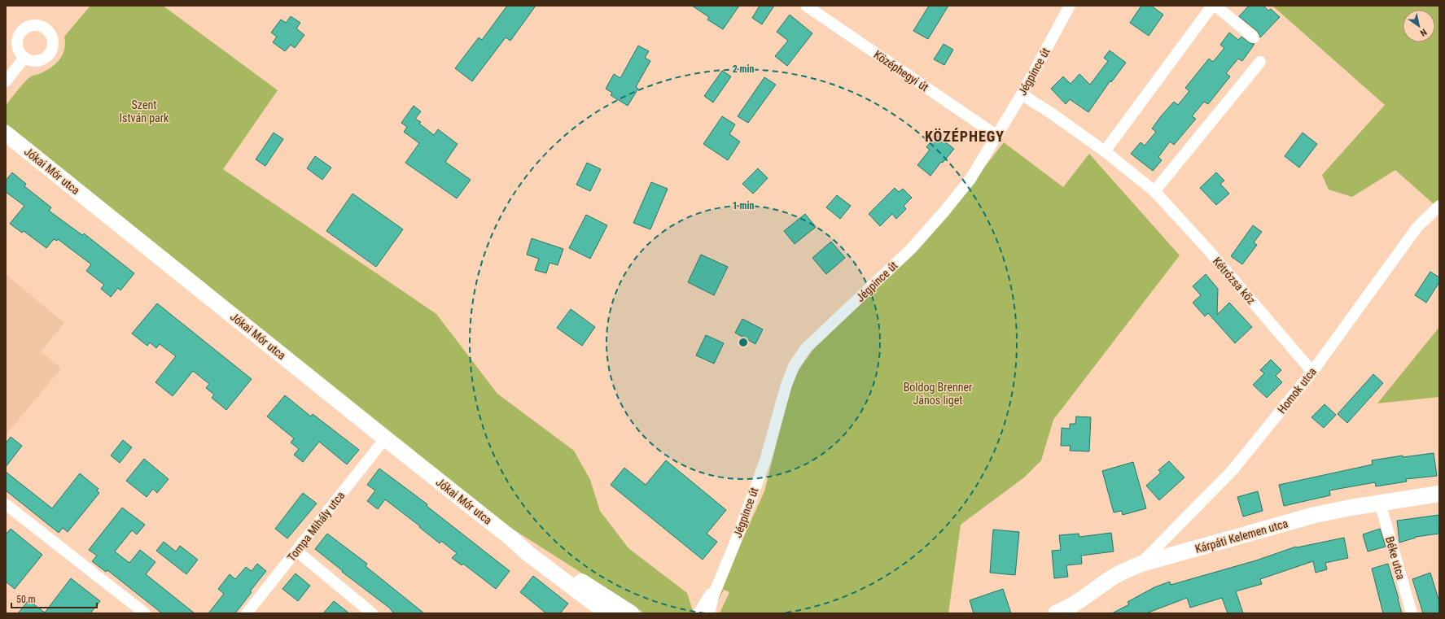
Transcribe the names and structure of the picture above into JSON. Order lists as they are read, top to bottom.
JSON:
{
  "streets": {
    "street": [
      "Középhegyi út",
      "Jégpince út",
      "Jókai Mór utca",
      "Kétrózsa köz",
      "Homok utca",
      "Tompa Mihály utca",
      "Kárpáti Kelemen utca",
      "Béke utca"
    ]
  },
  "crossings": [
    ["Középhegyi út", "Jégpince út"],
    ["Jégpince út", "Kétrózsa köz"],
    ["Jókai Mór utca", "Tompa Mihály utca"],
    ["Kétrózsa köz", "Homok utca"],
    ["Homok utca", "Kárpáti Kelemen utca"],
    ["Kárpáti Kelemen utca", "Béke utca"]
  ],
  "districts": ["KÖZÉPHEGY"],
  "parks": ["Szent István park", "Boldog Brenner János liget"],
  "scale_bar": "50 m",
  "north": "bottom right",
  "rings": ["2 min", "1 min"]
}
